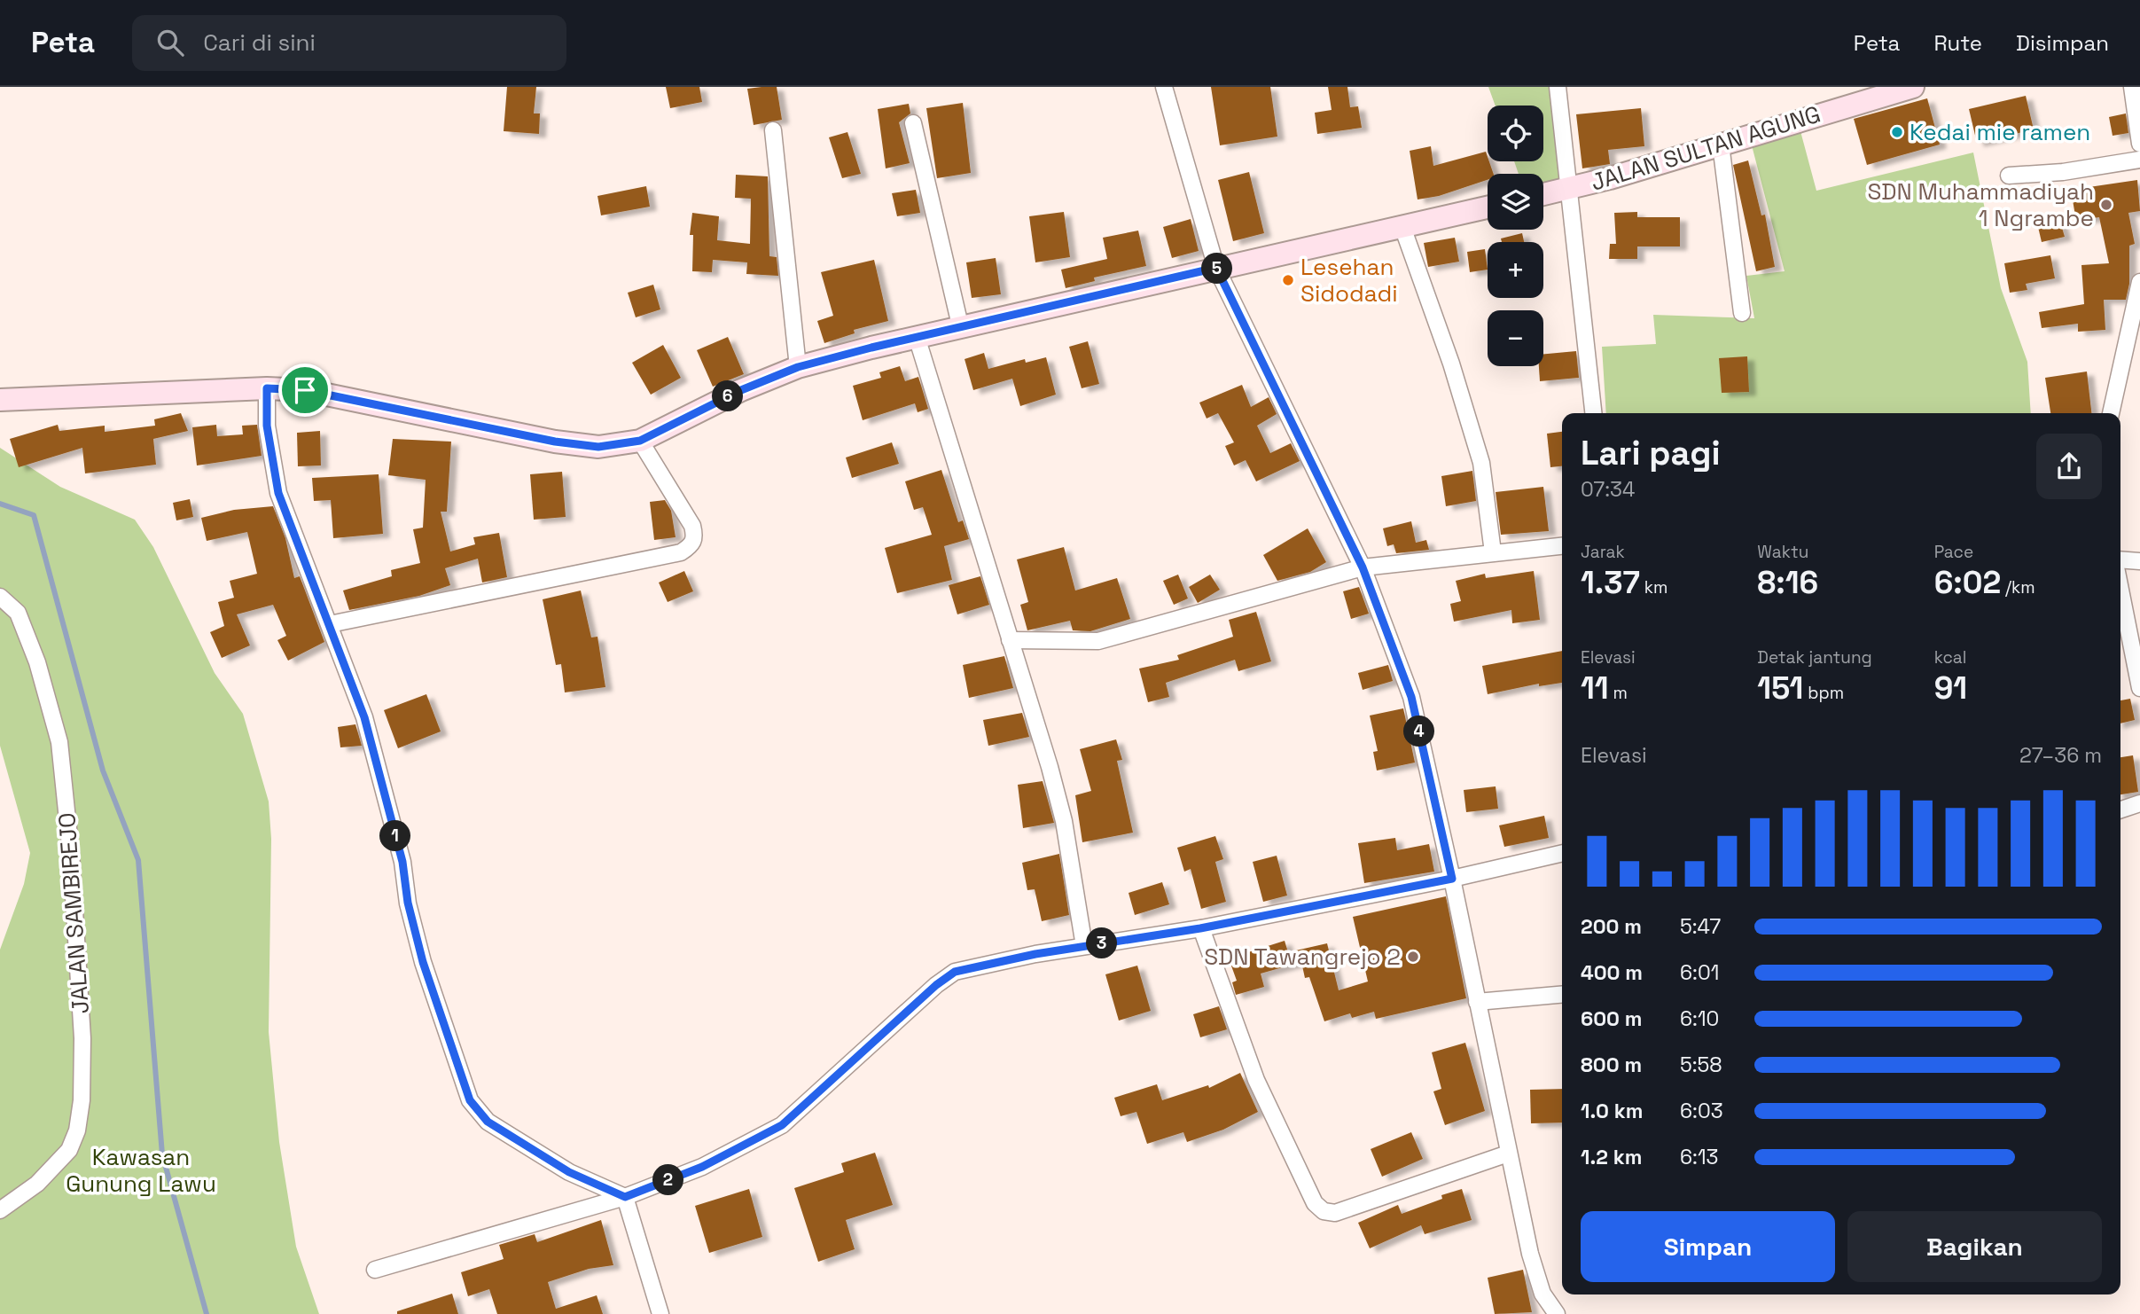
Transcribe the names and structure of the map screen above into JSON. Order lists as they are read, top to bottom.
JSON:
{
  "streets": {
    "main road": ["JALAN SULTAN AGUNG"],
    "street": ["JALAN SAMBIREJO"]
  },
  "parks": ["Kawasan Gunung Lawu"],
  "places": [
    "Kedai mie ramen",
    "SDN Muhammadiyah 1 Ngrambe",
    "Lesehan Sidodadi",
    "SDN Tawangrejo 2"
  ],
  "page": {
    "header": "Peta",
    "search": "Cari di sini",
    "nav": ["Peta", "Rute", "Disimpan"],
    "map_buttons": ["+", "−"],
    "pins": [
      "5",
      "6",
      "4",
      "1",
      "3",
      "2"
    ],
    "heading": ["Lari pagi", "07:34"],
    "stats": [
      ["Jarak", "1.37 km"],
      ["Waktu", "8:16"],
      ["Pace", "6:02 /km"],
      ["Elevasi", "11 m"],
      ["Detak jantung", "151 bpm"],
      ["kcal", "91"]
    ],
    "chart": ["Elevasi", "27–36 m"],
    "list": [
      {
        "name": "200 m",
        "note": "5:47"
      },
      {
        "name": "400 m",
        "note": "6:01"
      },
      {
        "name": "600 m",
        "note": "6:10"
      },
      {
        "name": "800 m",
        "note": "5:58"
      },
      {
        "name": "1.0 km",
        "note": "6:03"
      },
      {
        "name": "1.2 km",
        "note": "6:13"
      }
    ],
    "buttons": ["Simpan", "Bagikan"]
  }
}
